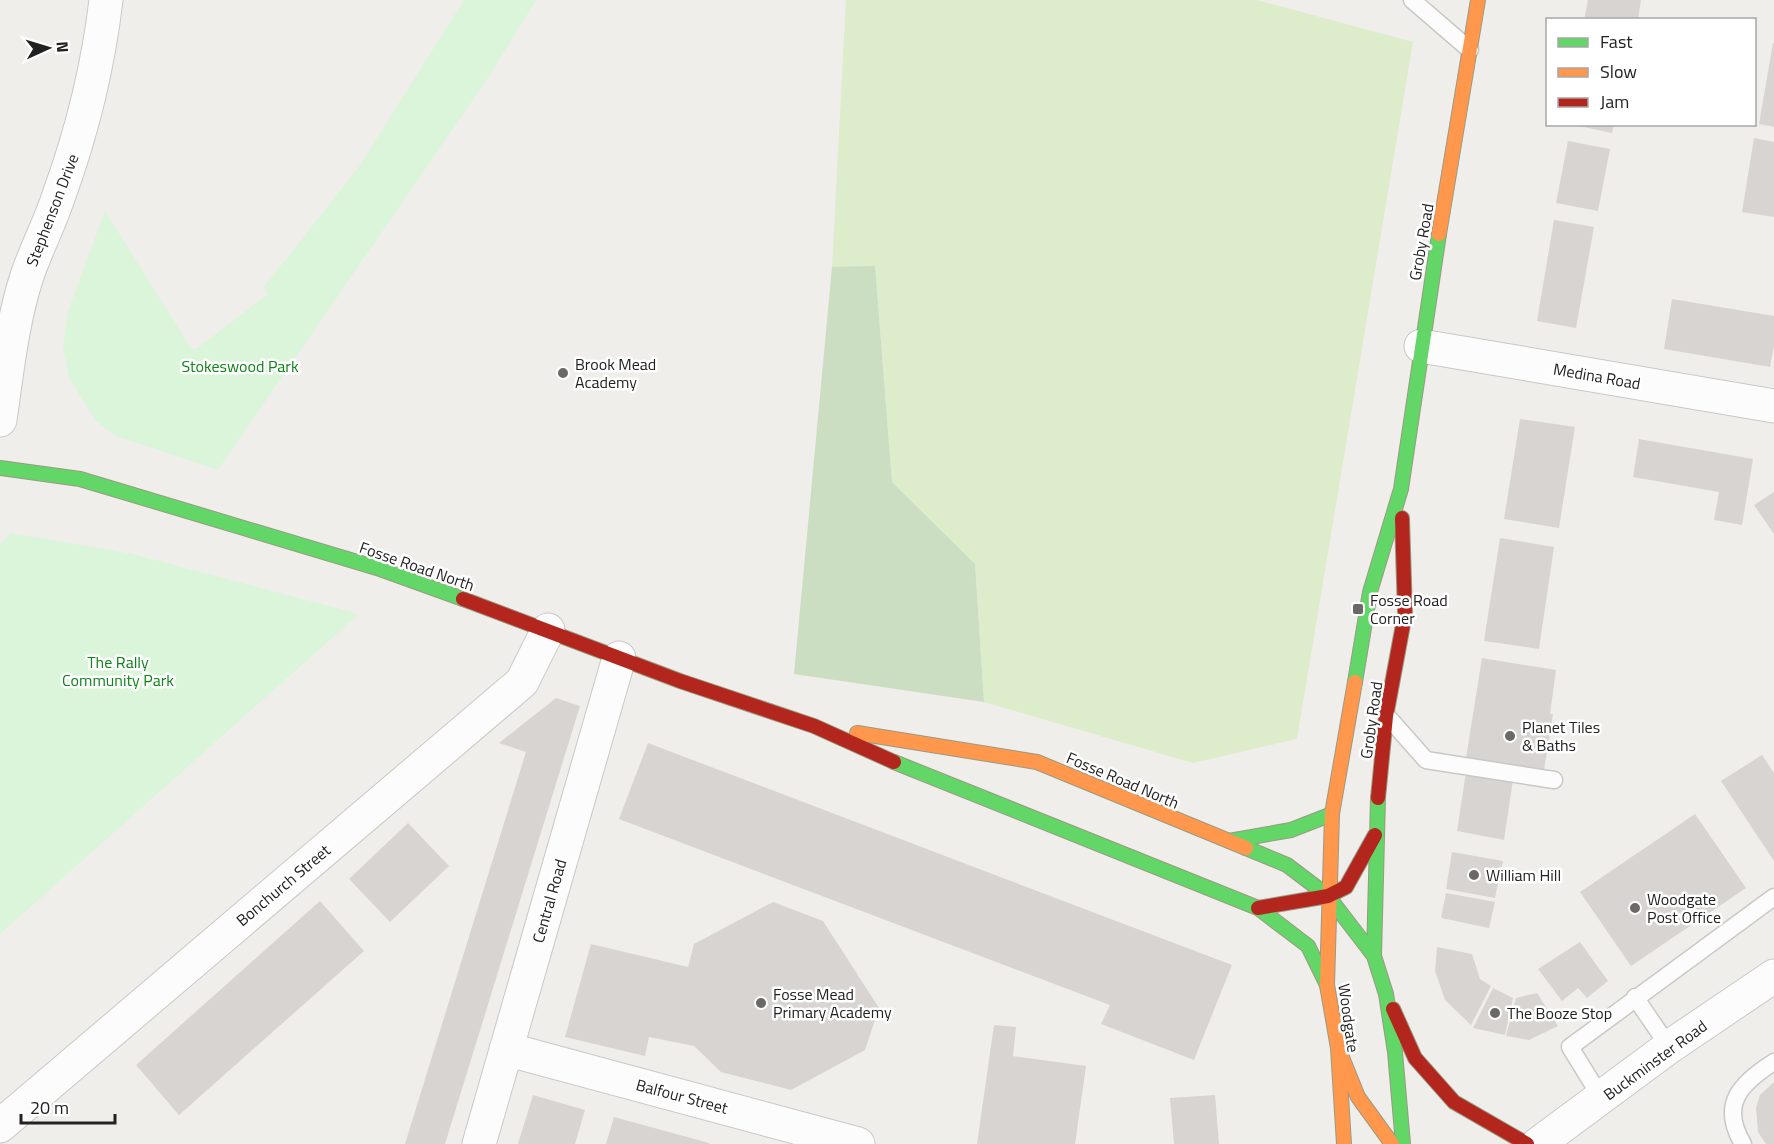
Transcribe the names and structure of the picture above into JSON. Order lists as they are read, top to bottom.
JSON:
{
  "streets": {
    "street": [
      "Stephenson Drive",
      "Groby Road",
      "Medina Road",
      "Fosse Road North",
      "Bonchurch Street",
      "Central Road",
      "Woodgate",
      "Buckminster Road",
      "Balfour Street"
    ]
  },
  "crossings": [
    ["Groby Road", "Medina Road"],
    ["Groby Road", "Fosse Road North"],
    ["Groby Road", "Woodgate"],
    ["Fosse Road North", "Bonchurch Street"],
    ["Fosse Road North", "Central Road"],
    ["Fosse Road North", "Woodgate"],
    ["Central Road", "Balfour Street"]
  ],
  "parks": ["Stokeswood Park", "The Rally Community Park"],
  "places": {
    "other": [
      "Brook Mead Academy",
      "Planet Tiles & Baths",
      "William Hill",
      "Woodgate Post Office",
      "Fosse Mead Primary Academy",
      "The Booze Stop"
    ],
    "transit": ["Fosse Road Corner"]
  },
  "legend": ["Fast", "Slow", "Jam"],
  "scale_bar": "20 m",
  "north": "right"
}
